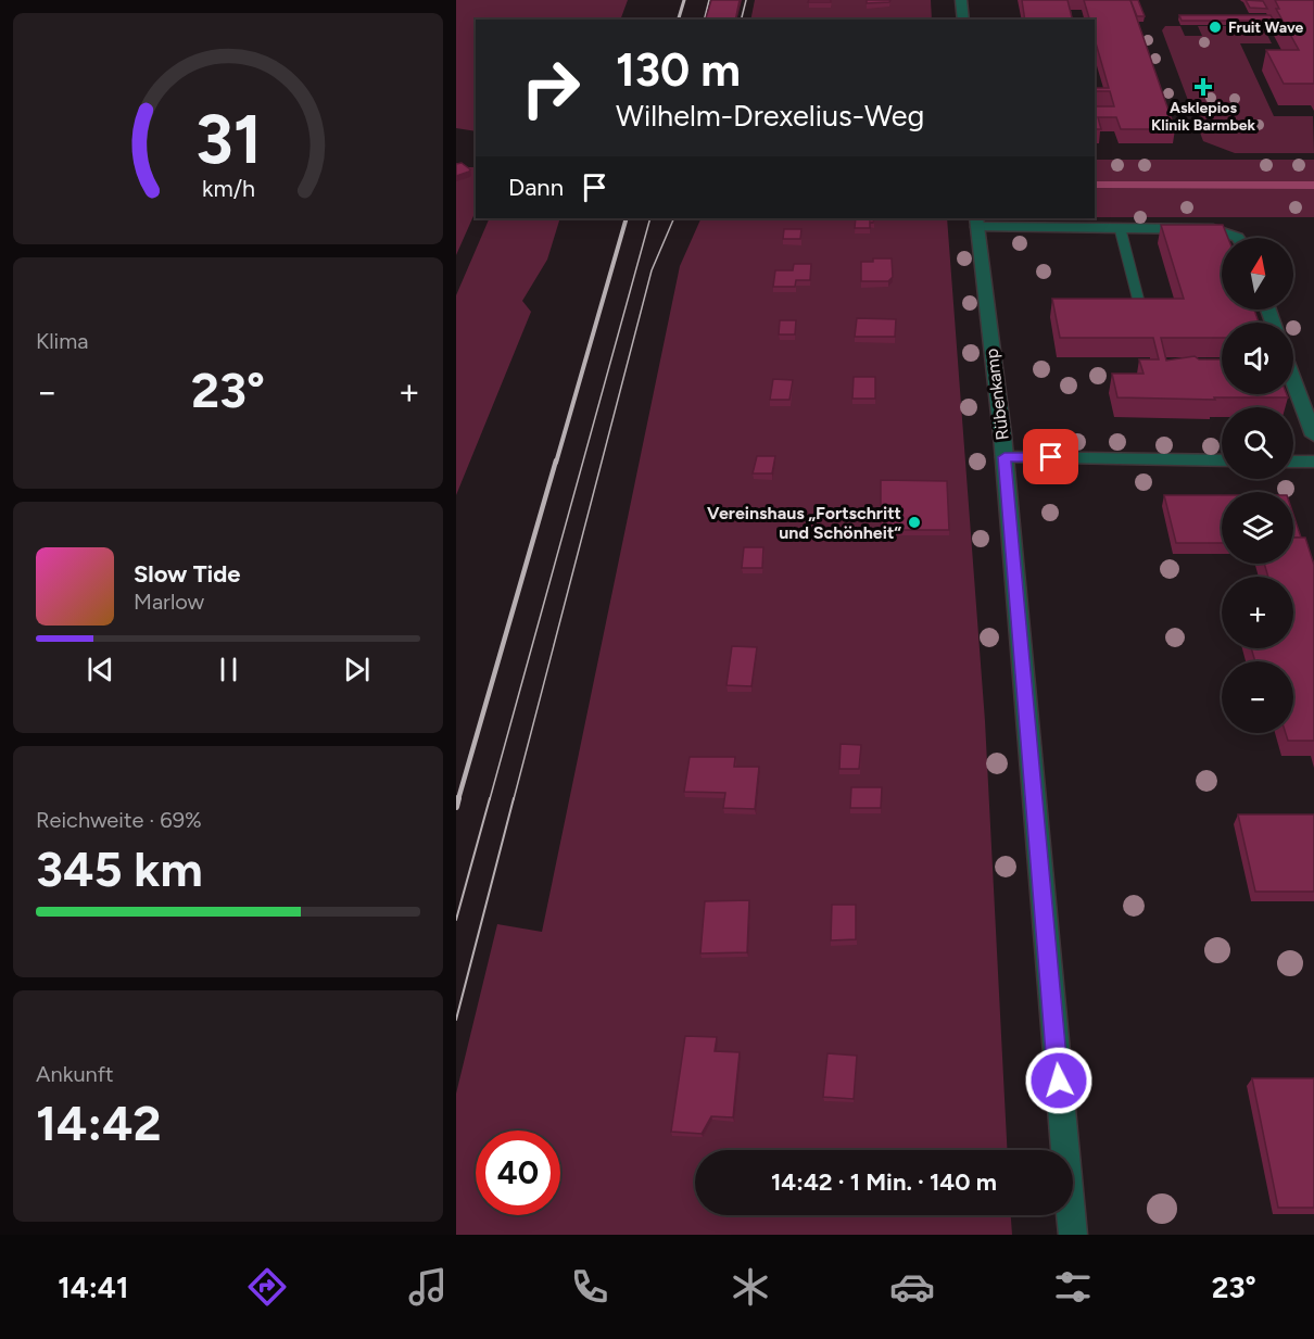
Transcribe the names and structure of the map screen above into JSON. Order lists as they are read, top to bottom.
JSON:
{
  "streets": {
    "street": ["Rübenkamp"]
  },
  "places": {
    "other": ["Fruit Wave", "Vereinshaus „Fortschritt und Schönheit“"],
    "health": ["Asklepios Klinik Barmbek"]
  },
  "north": "top",
  "page": {
    "turn": ["130 m", "Wilhelm-Drexelius-Weg"],
    "then": "Dann",
    "map_buttons": ["+", "−"],
    "tile": [
      "Klima",
      ["Reichweite · 69%", "345 km"],
      ["Ankunft", "14:42"]
    ],
    "heat": ["−", "23°", "+"],
    "song": ["Slow Tide", "Marlow"],
    "limit": "40",
    "trip": "14:42 · 1 Min. · 140 m",
    "tabs": ["14:41", "23°"],
    "gauge": ["31", "km/h"]
  }
}
